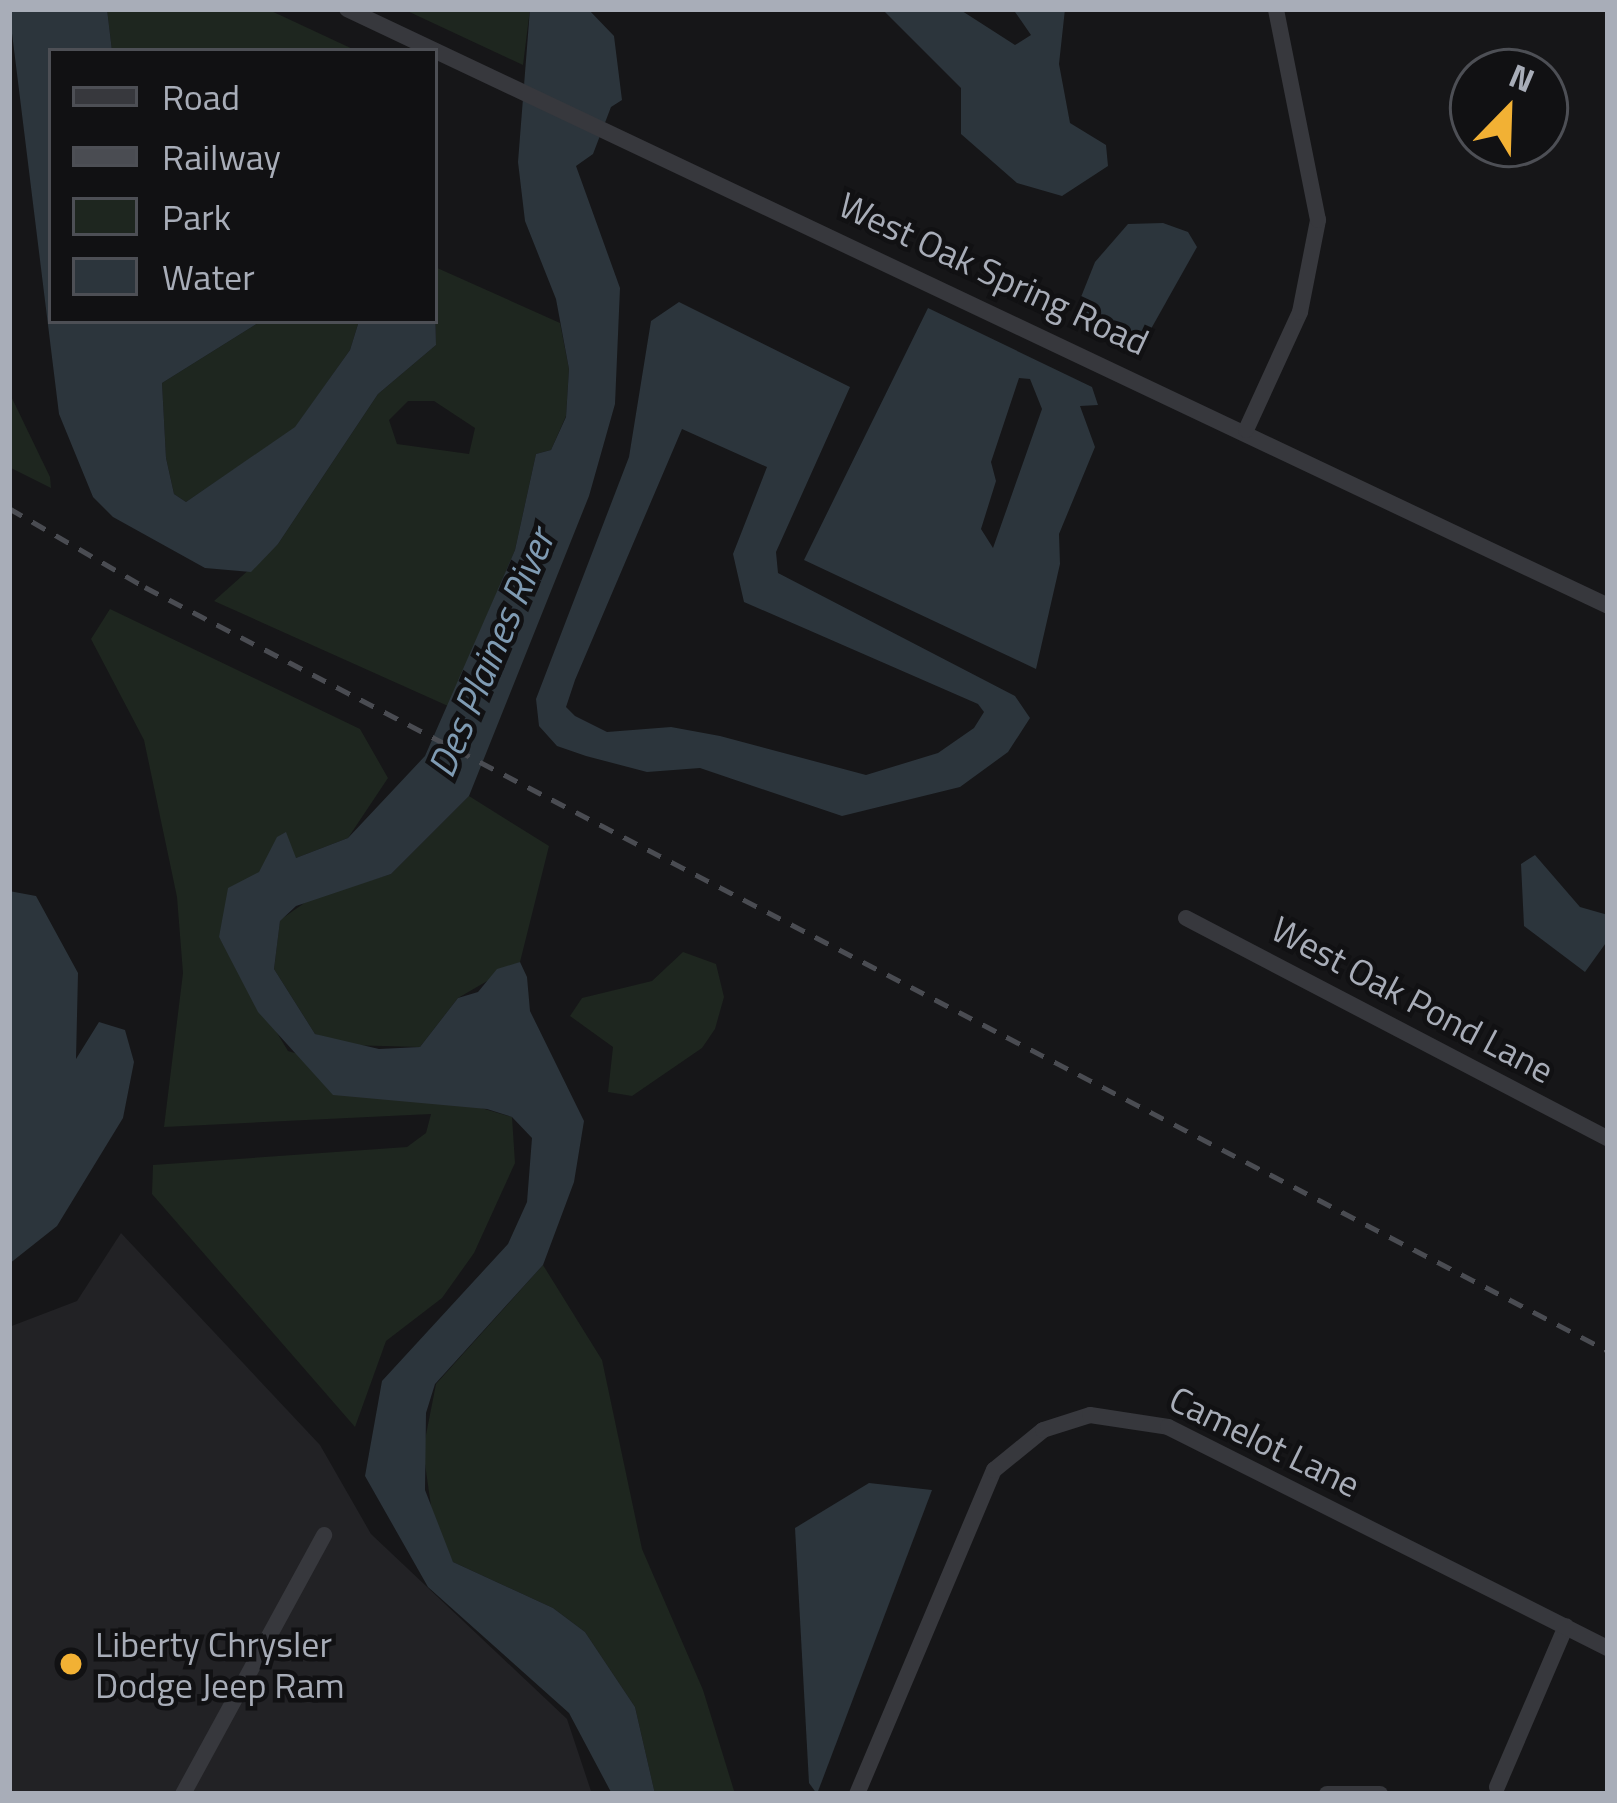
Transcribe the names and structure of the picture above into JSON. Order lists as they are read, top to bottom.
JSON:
{
  "streets": {
    "street": ["West Oak Spring Road", "West Oak Pond Lane", "Camelot Lane"]
  },
  "water": ["Des Plaines River"],
  "places": ["Liberty Chrysler Dodge Jeep Ram"],
  "legend": [
    "Road",
    "Railway",
    "Park",
    "Water"
  ],
  "north": "top right"
}
